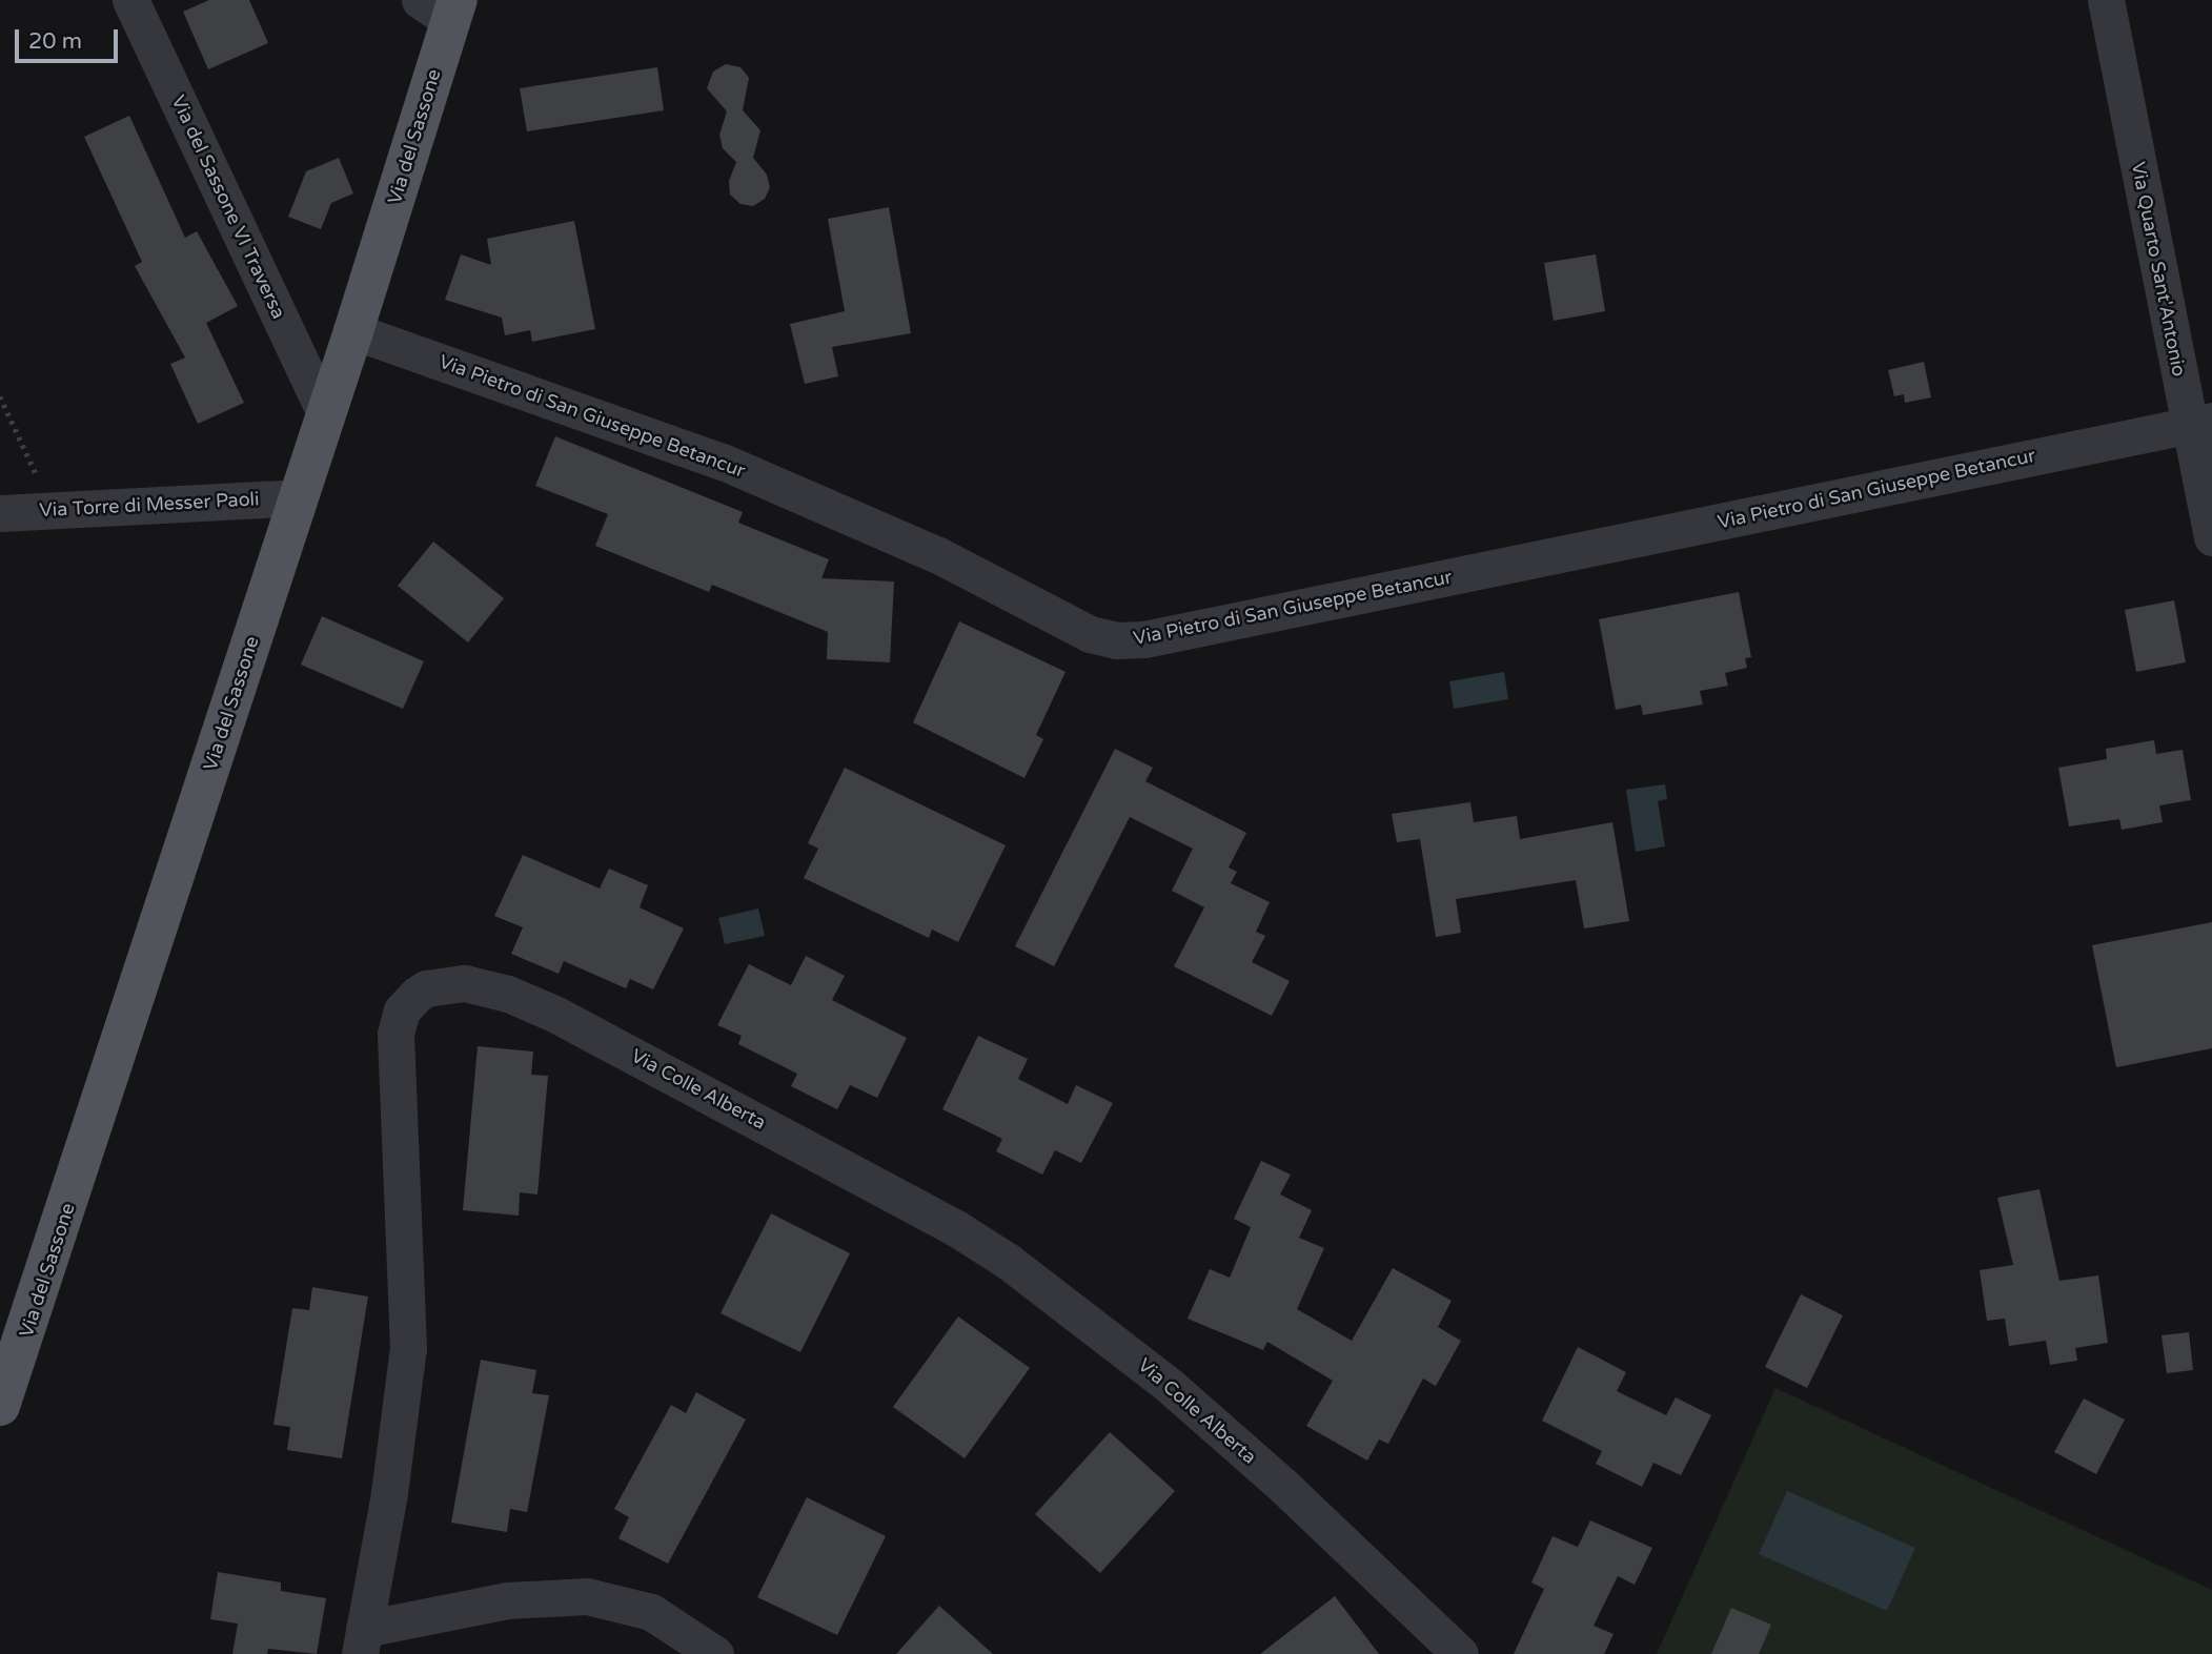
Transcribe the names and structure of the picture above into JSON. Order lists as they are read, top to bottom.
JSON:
{
  "streets": {
    "main road": ["Via del Sassone"],
    "street": [
      "Via del Sassone VI Traversa",
      "Via Quarto Sant'Antonio",
      "Via Pietro di San Giuseppe Betancur",
      "Via Torre di Messer Paoli",
      "Via Colle Alberta"
    ]
  },
  "crossings": [
    ["Via del Sassone", "Via del Sassone VI Traversa"],
    ["Via del Sassone", "Via Pietro di San Giuseppe Betancur"],
    ["Via del Sassone", "Via Torre di Messer Paoli"],
    ["Via Quarto Sant'Antonio", "Via Pietro di San Giuseppe Betancur"]
  ],
  "scale_bar": "20 m"
}
